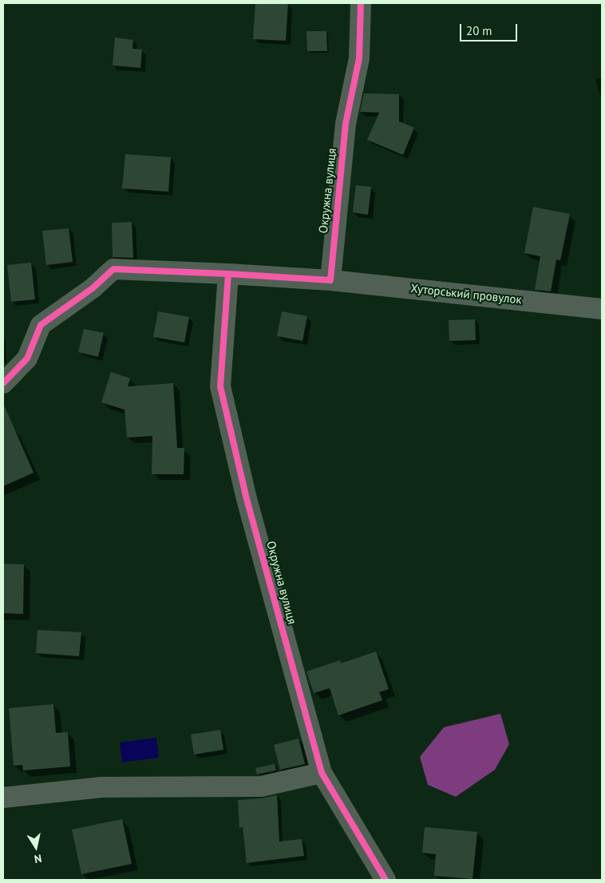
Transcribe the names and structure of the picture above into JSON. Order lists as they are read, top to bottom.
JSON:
{
  "streets": {
    "street": ["Окружна вулиця", "Хуторський провулок"]
  },
  "crossings": [
    ["Окружна вулиця", "Хуторський провулок"]
  ],
  "scale_bar": "20 m",
  "north": "bottom"
}
